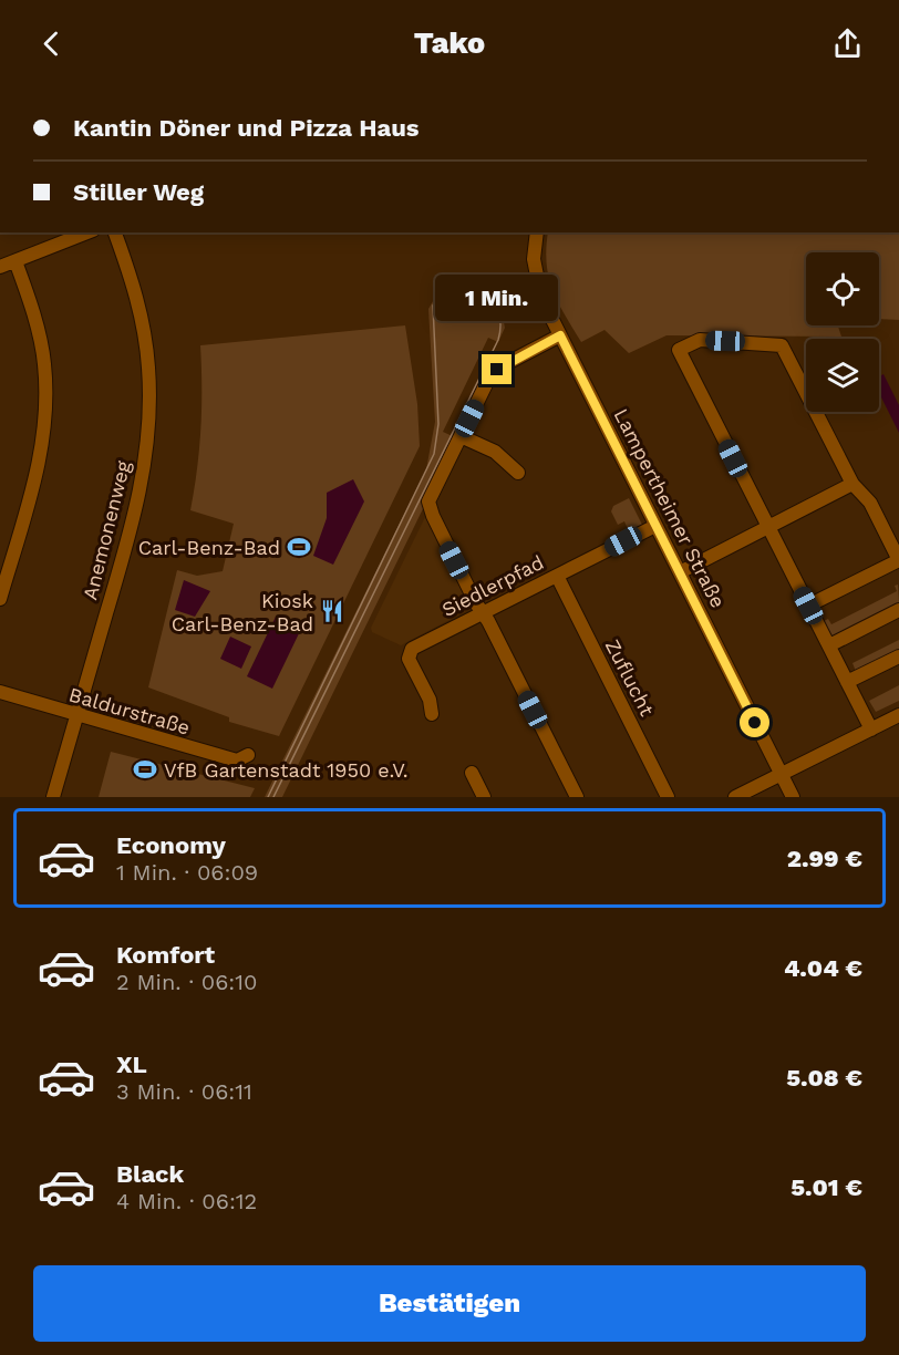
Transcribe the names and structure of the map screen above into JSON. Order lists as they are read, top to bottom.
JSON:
{
  "streets": {
    "street": [
      "Lampertheimer Straße",
      "Anemonenweg",
      "Siedlerpfad",
      "Zuflucht",
      "Baldurstraße"
    ]
  },
  "crossings": [
    ["Lampertheimer Straße", "Siedlerpfad"],
    ["Anemonenweg", "Baldurstraße"],
    ["Siedlerpfad", "Zuflucht"]
  ],
  "places": {
    "sports": ["Carl-Benz-Bad", "VfB Gartenstadt 1950 e.V."],
    "restaurant": ["Kiosk Carl-Benz-Bad"]
  },
  "page": {
    "header": "Tako",
    "banner": ["Kantin Döner und Pizza Haus", "Stiller Weg"],
    "bubble": "1 Min.",
    "list": [
      {
        "name": "Economy",
        "note": "1 Min. · 06:09",
        "value": "2.99 €"
      },
      {
        "name": "Komfort",
        "note": "2 Min. · 06:10",
        "value": "4.04 €"
      },
      {
        "name": "XL",
        "note": "3 Min. · 06:11",
        "value": "5.08 €"
      },
      {
        "name": "Black",
        "note": "4 Min. · 06:12",
        "value": "5.01 €"
      }
    ],
    "buttons": "Bestätigen"
  }
}
